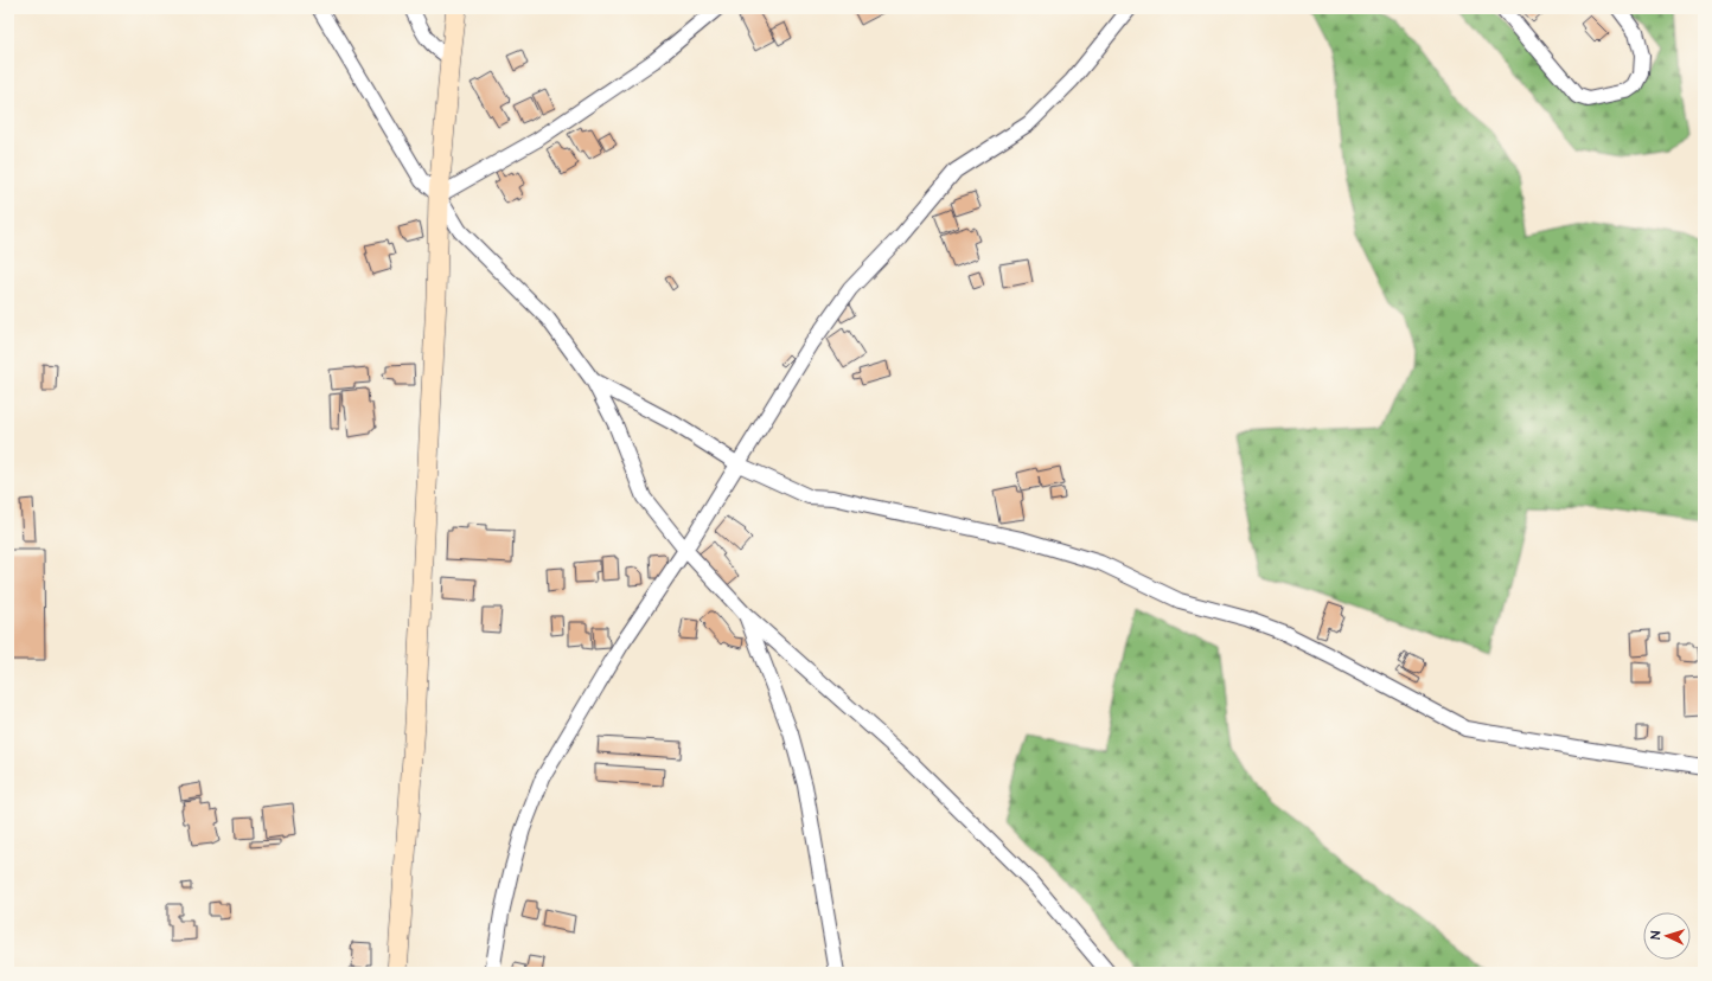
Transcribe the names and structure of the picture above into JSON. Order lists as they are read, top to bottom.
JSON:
{
  "north": "left"
}
